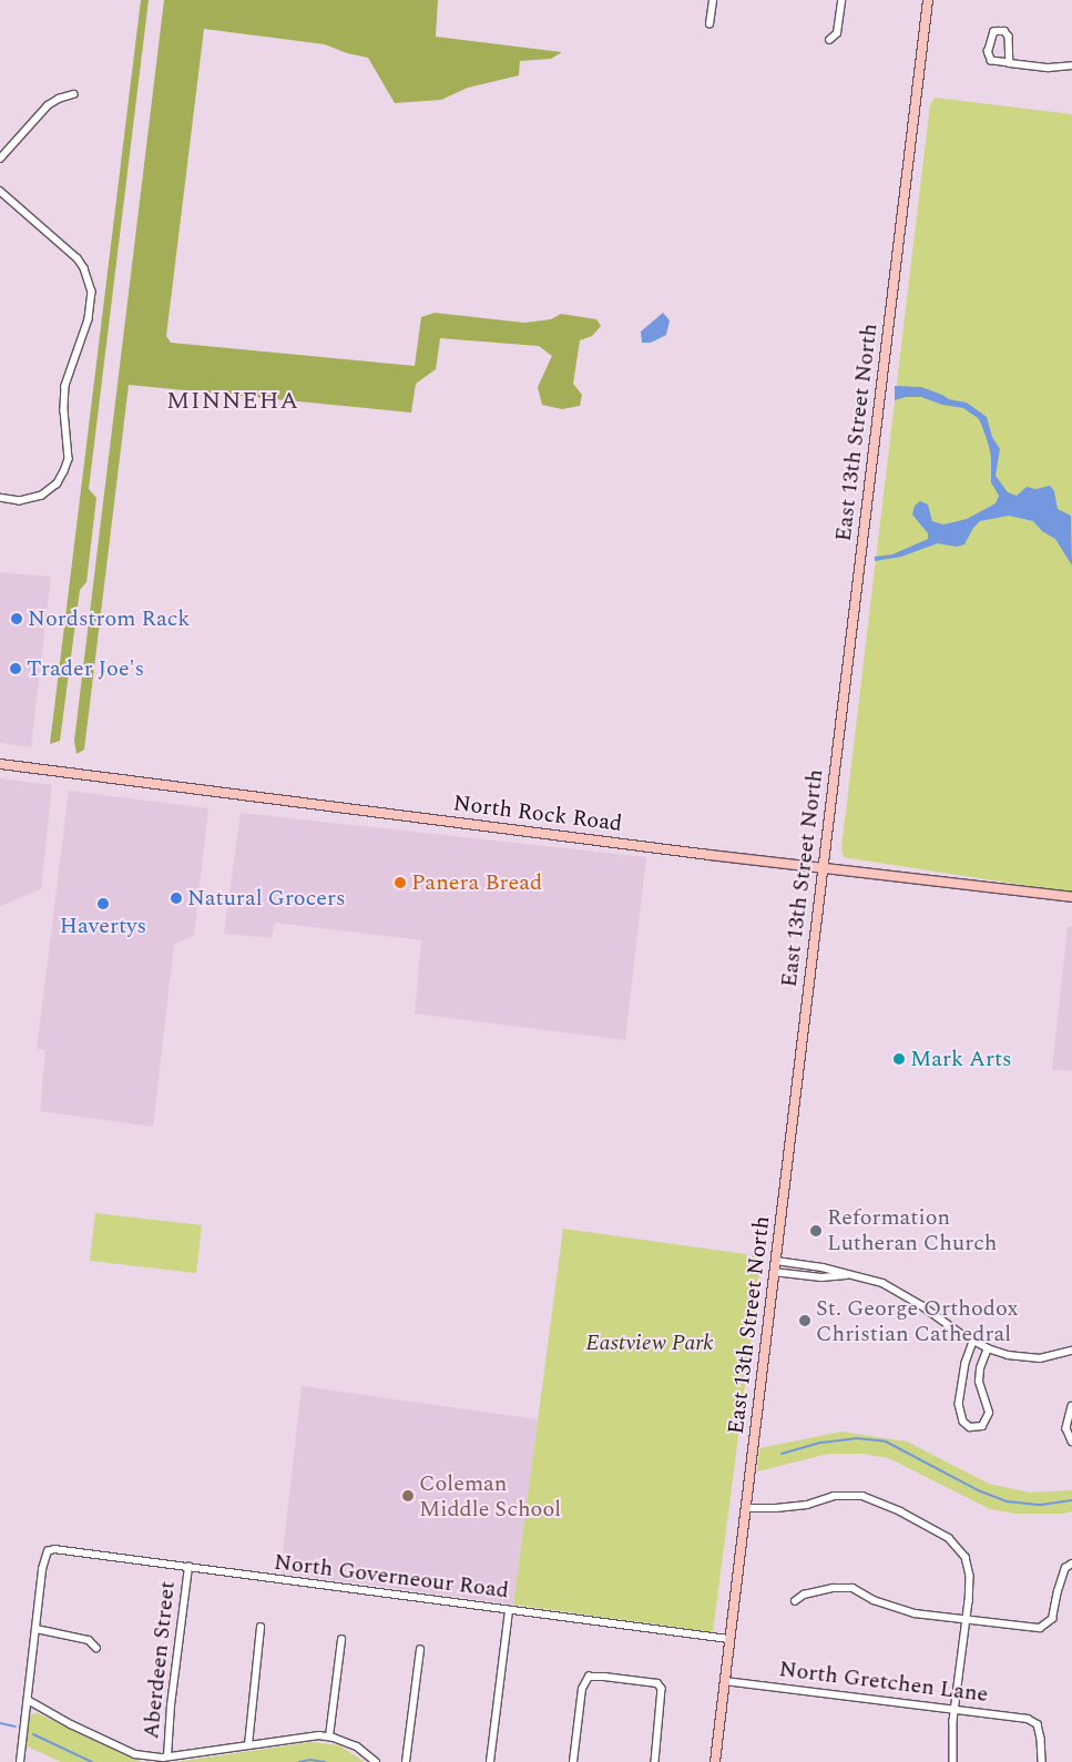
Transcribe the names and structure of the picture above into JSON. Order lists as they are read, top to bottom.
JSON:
{
  "streets": {
    "main road": ["East 13th Street North", "North Rock Road"],
    "street": ["North Governeour Road", "Aberdeen Street", "North Gretchen Lane"]
  },
  "crossings": [
    ["East 13th Street North", "North Rock Road"],
    ["East 13th Street North", "North Governeour Road"],
    ["East 13th Street North", "North Gretchen Lane"],
    ["North Governeour Road", "Aberdeen Street"]
  ],
  "districts": ["MINNEHA"],
  "parks": ["Eastview Park"],
  "places": [
    "Nordstrom Rack",
    "Trader Joe's",
    "Panera Bread",
    "Natural Grocers",
    "Havertys",
    "Mark Arts",
    "Reformation Lutheran Church",
    "St. George Orthodox Christian Cathedral",
    "Coleman Middle School"
  ]
}
